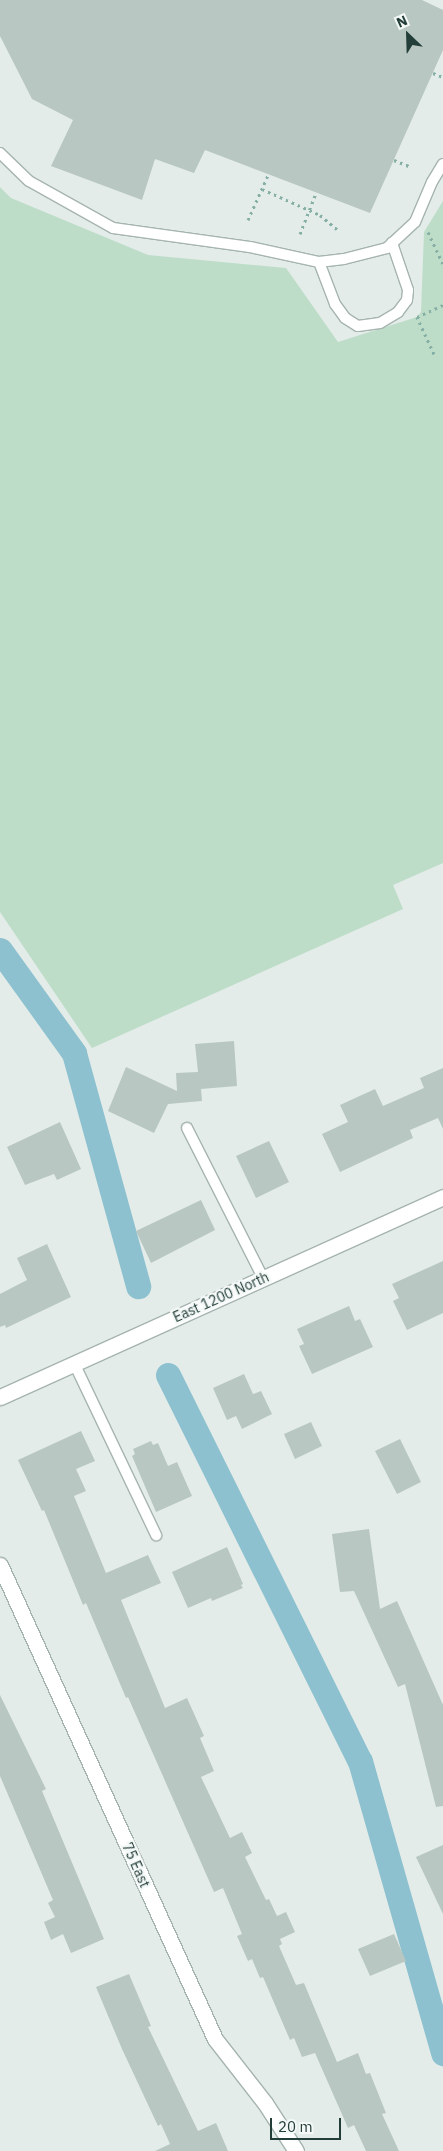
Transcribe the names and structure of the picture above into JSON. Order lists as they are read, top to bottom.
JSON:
{
  "streets": {
    "street": ["East 1200 North", "75 East"]
  },
  "scale_bar": "20 m",
  "north": "top left"
}
